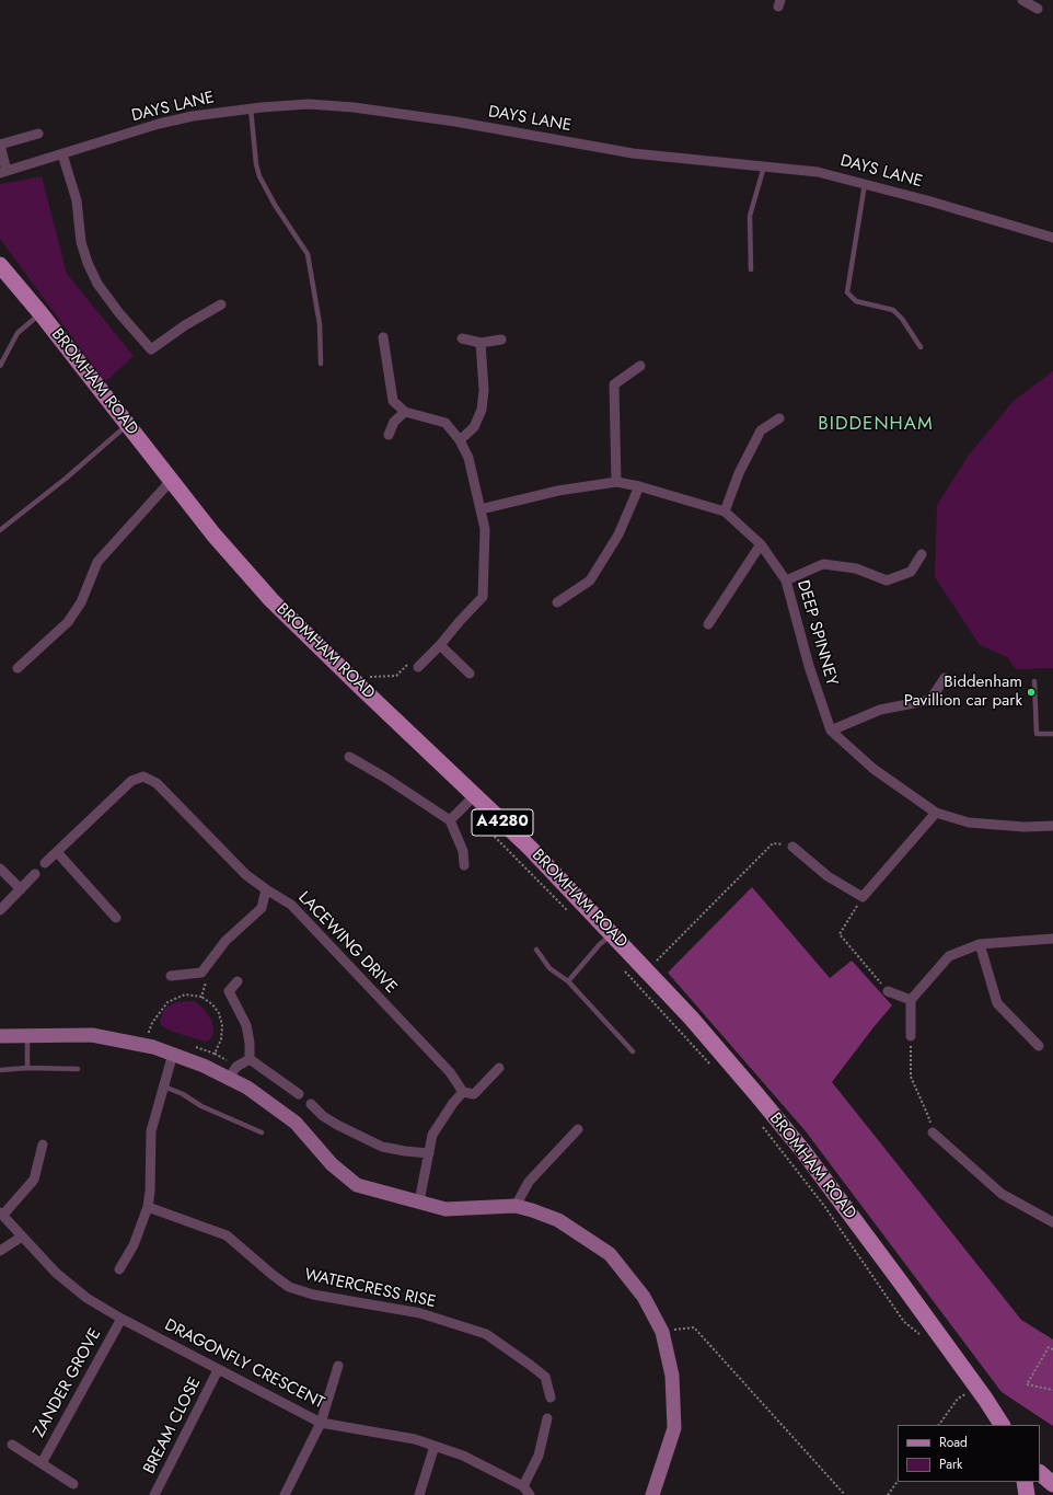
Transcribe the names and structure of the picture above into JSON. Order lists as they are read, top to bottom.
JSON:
{
  "streets": {
    "main road": ["BROMHAM ROAD", "A4280"],
    "street": [
      "DAYS LANE",
      "DEEP SPINNEY",
      "LACEWING DRIVE",
      "WATERCRESS RISE",
      "DRAGONFLY CRESCENT",
      "ZANDER GROVE",
      "BREAM CLOSE"
    ]
  },
  "crossings": [
    ["DRAGONFLY CRESCENT", "ZANDER GROVE"],
    ["DRAGONFLY CRESCENT", "BREAM CLOSE"]
  ],
  "districts": ["BIDDENHAM"],
  "places": ["Biddenham Pavillion car park"],
  "legend": ["Road", "Park"]
}
